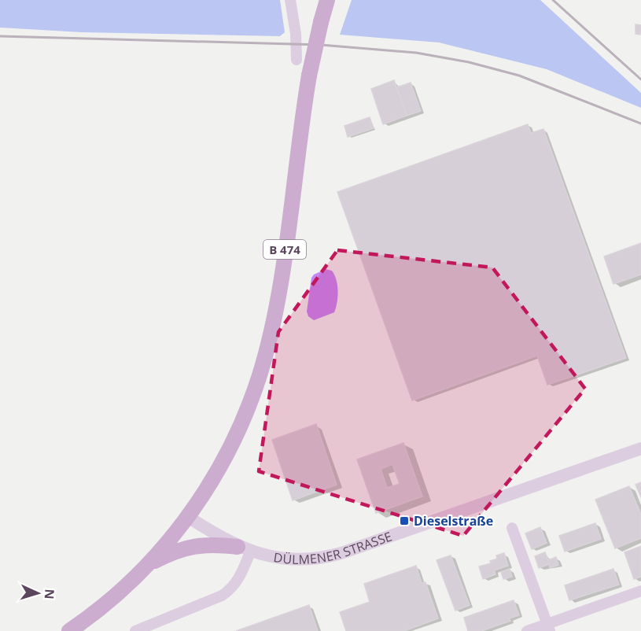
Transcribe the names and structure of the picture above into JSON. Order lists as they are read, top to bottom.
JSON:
{
  "streets": {
    "main road": ["B 474"],
    "street": ["DÜLMENER STRASSE"]
  },
  "crossings": [
    ["B 474", "DÜLMENER STRASSE"]
  ],
  "places": {
    "transit": ["Dieselstraße"]
  },
  "north": "right"
}
